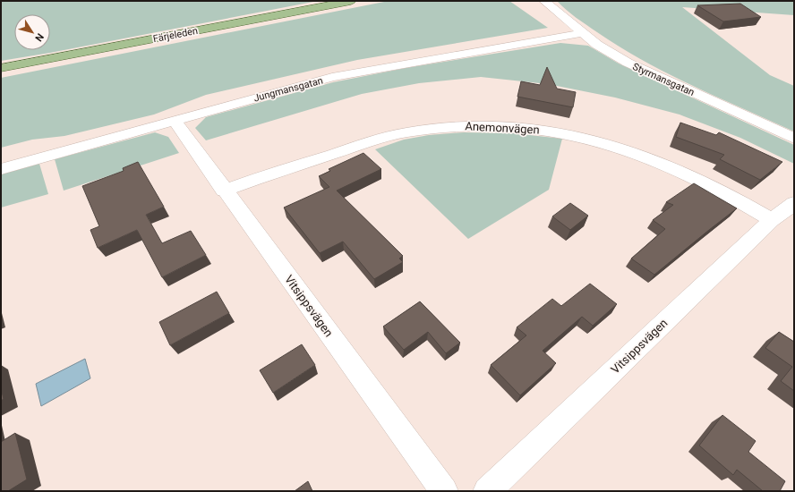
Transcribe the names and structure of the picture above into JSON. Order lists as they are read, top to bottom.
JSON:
{
  "streets": {
    "main road": ["Färjeleden"],
    "street": [
      "Styrmansgatan",
      "Jungmansgatan",
      "Anemonvägen",
      "Vitsippsvägen"
    ]
  },
  "crossings": [
    ["Styrmansgatan", "Jungmansgatan"],
    ["Jungmansgatan", "Vitsippsvägen"],
    ["Anemonvägen", "Vitsippsvägen"]
  ],
  "north": "bottom right"
}
